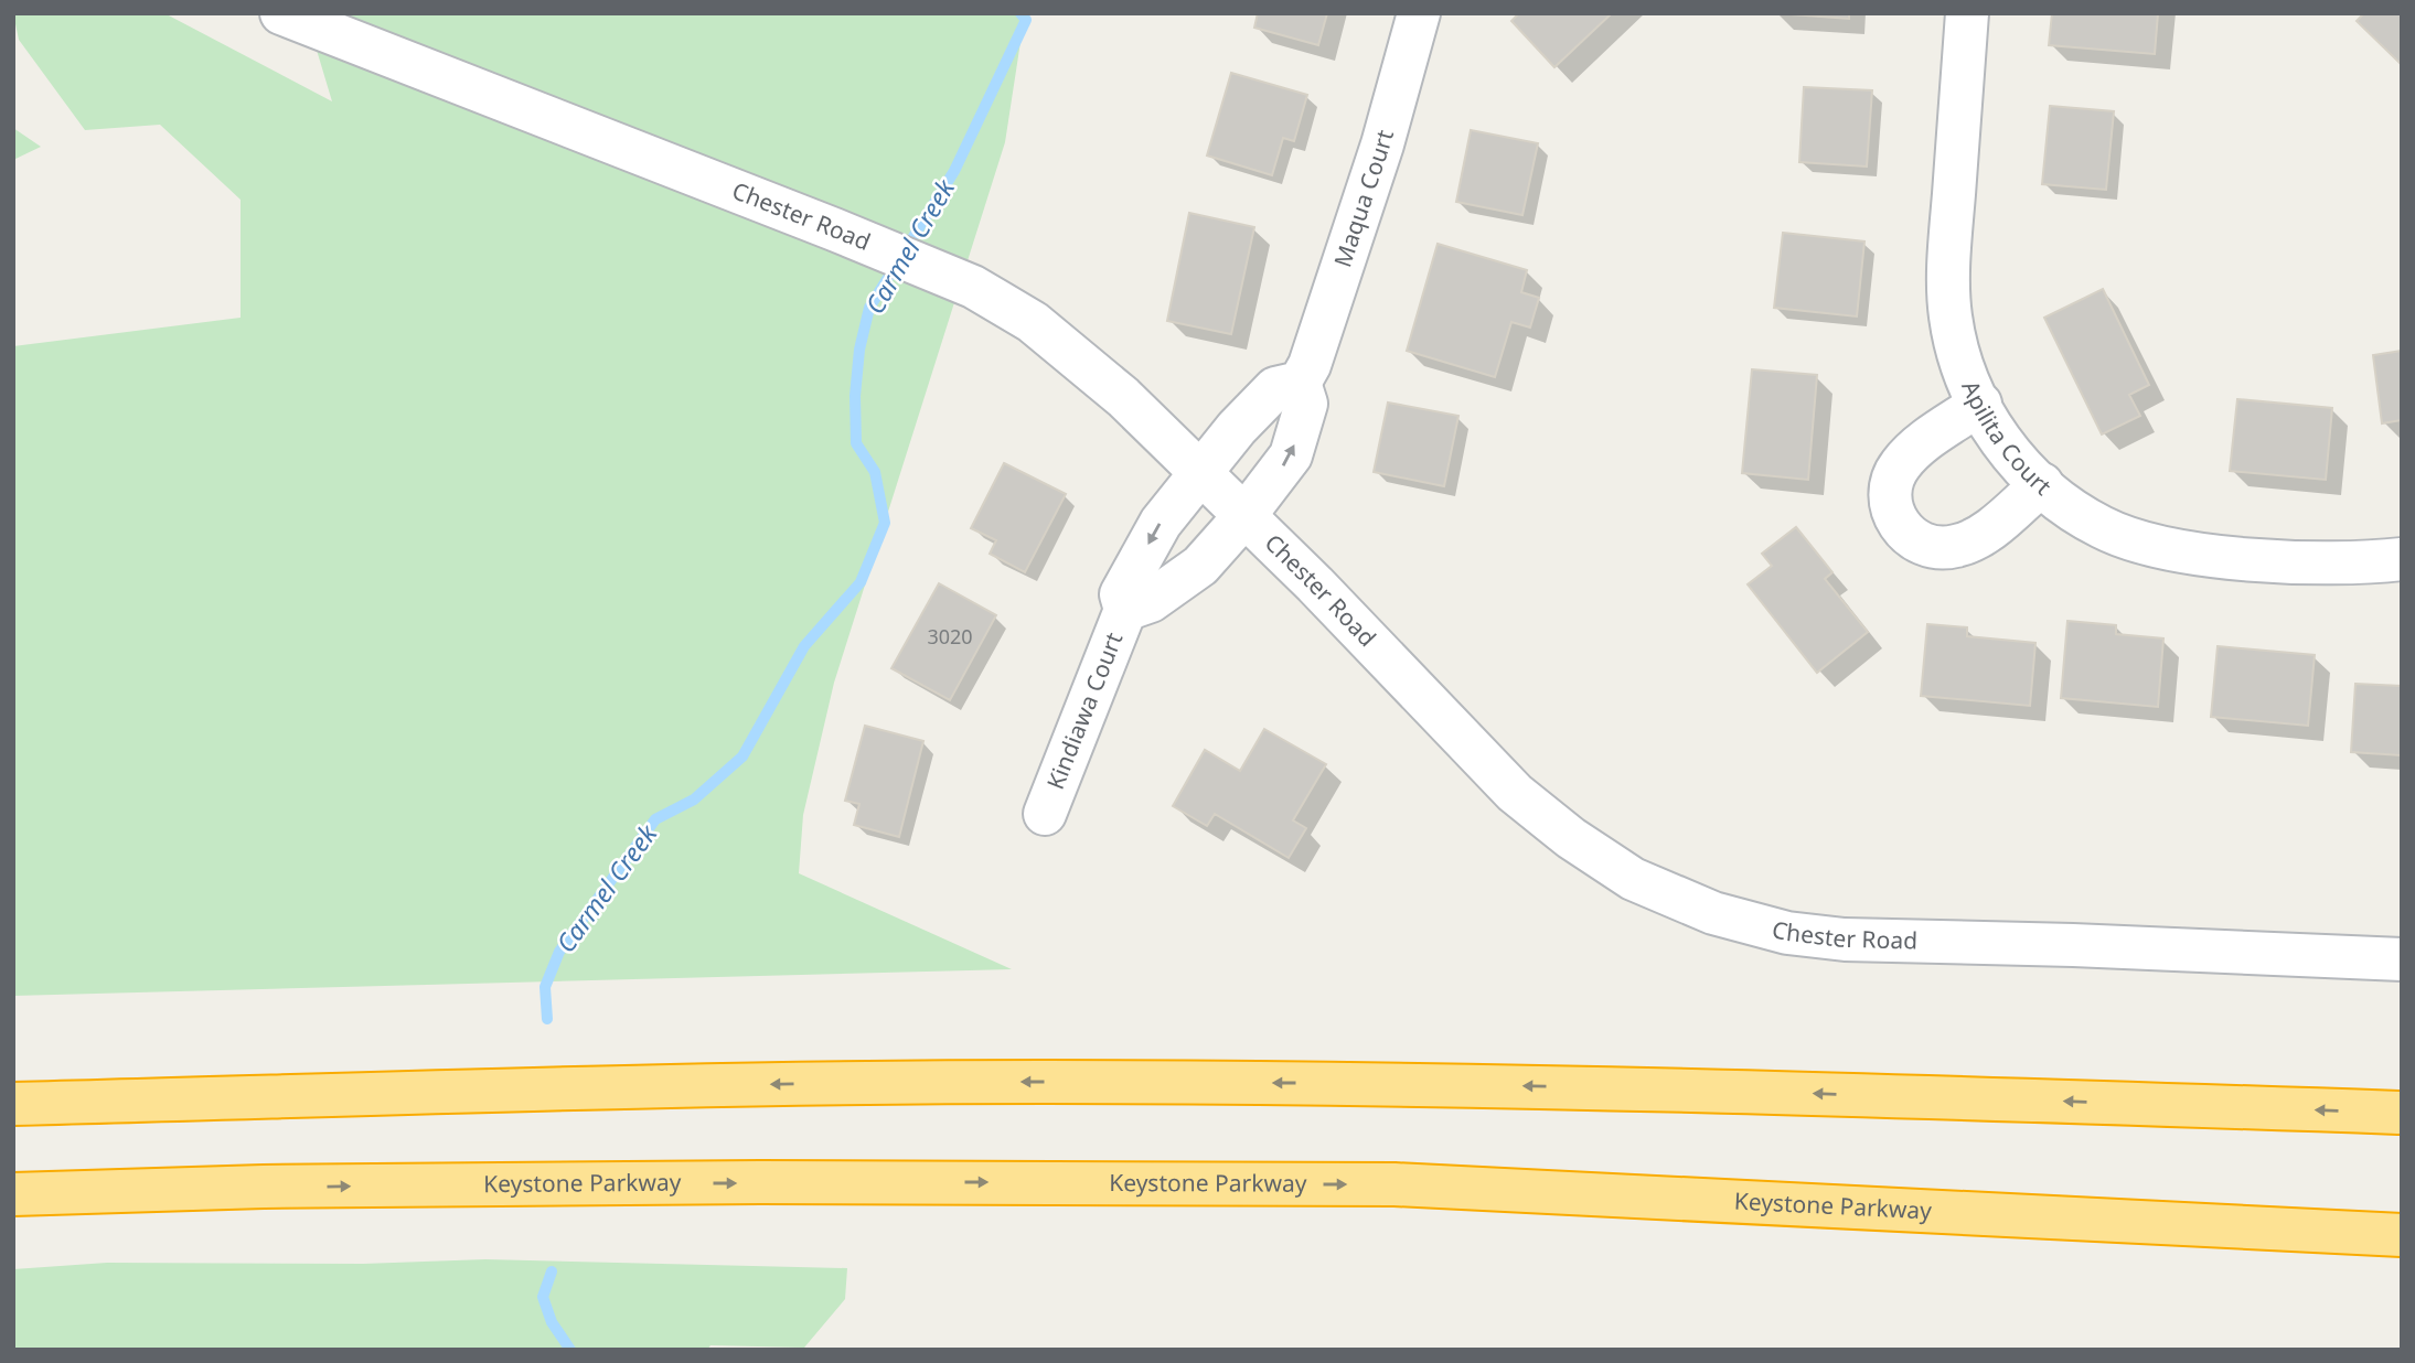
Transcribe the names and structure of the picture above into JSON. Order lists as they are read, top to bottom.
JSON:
{
  "streets": {
    "highway": ["Keystone Parkway"],
    "street": [
      "Maqua Court",
      "Chester Road",
      "Apilita Court",
      "Kindiawa Court"
    ]
  },
  "crossings": [
    ["Maqua Court", "Chester Road"],
    ["Maqua Court", "Kindiawa Court"],
    ["Chester Road", "Kindiawa Court"]
  ],
  "water": ["Carmel Creek"],
  "house_numbers": ["3020"]
}
